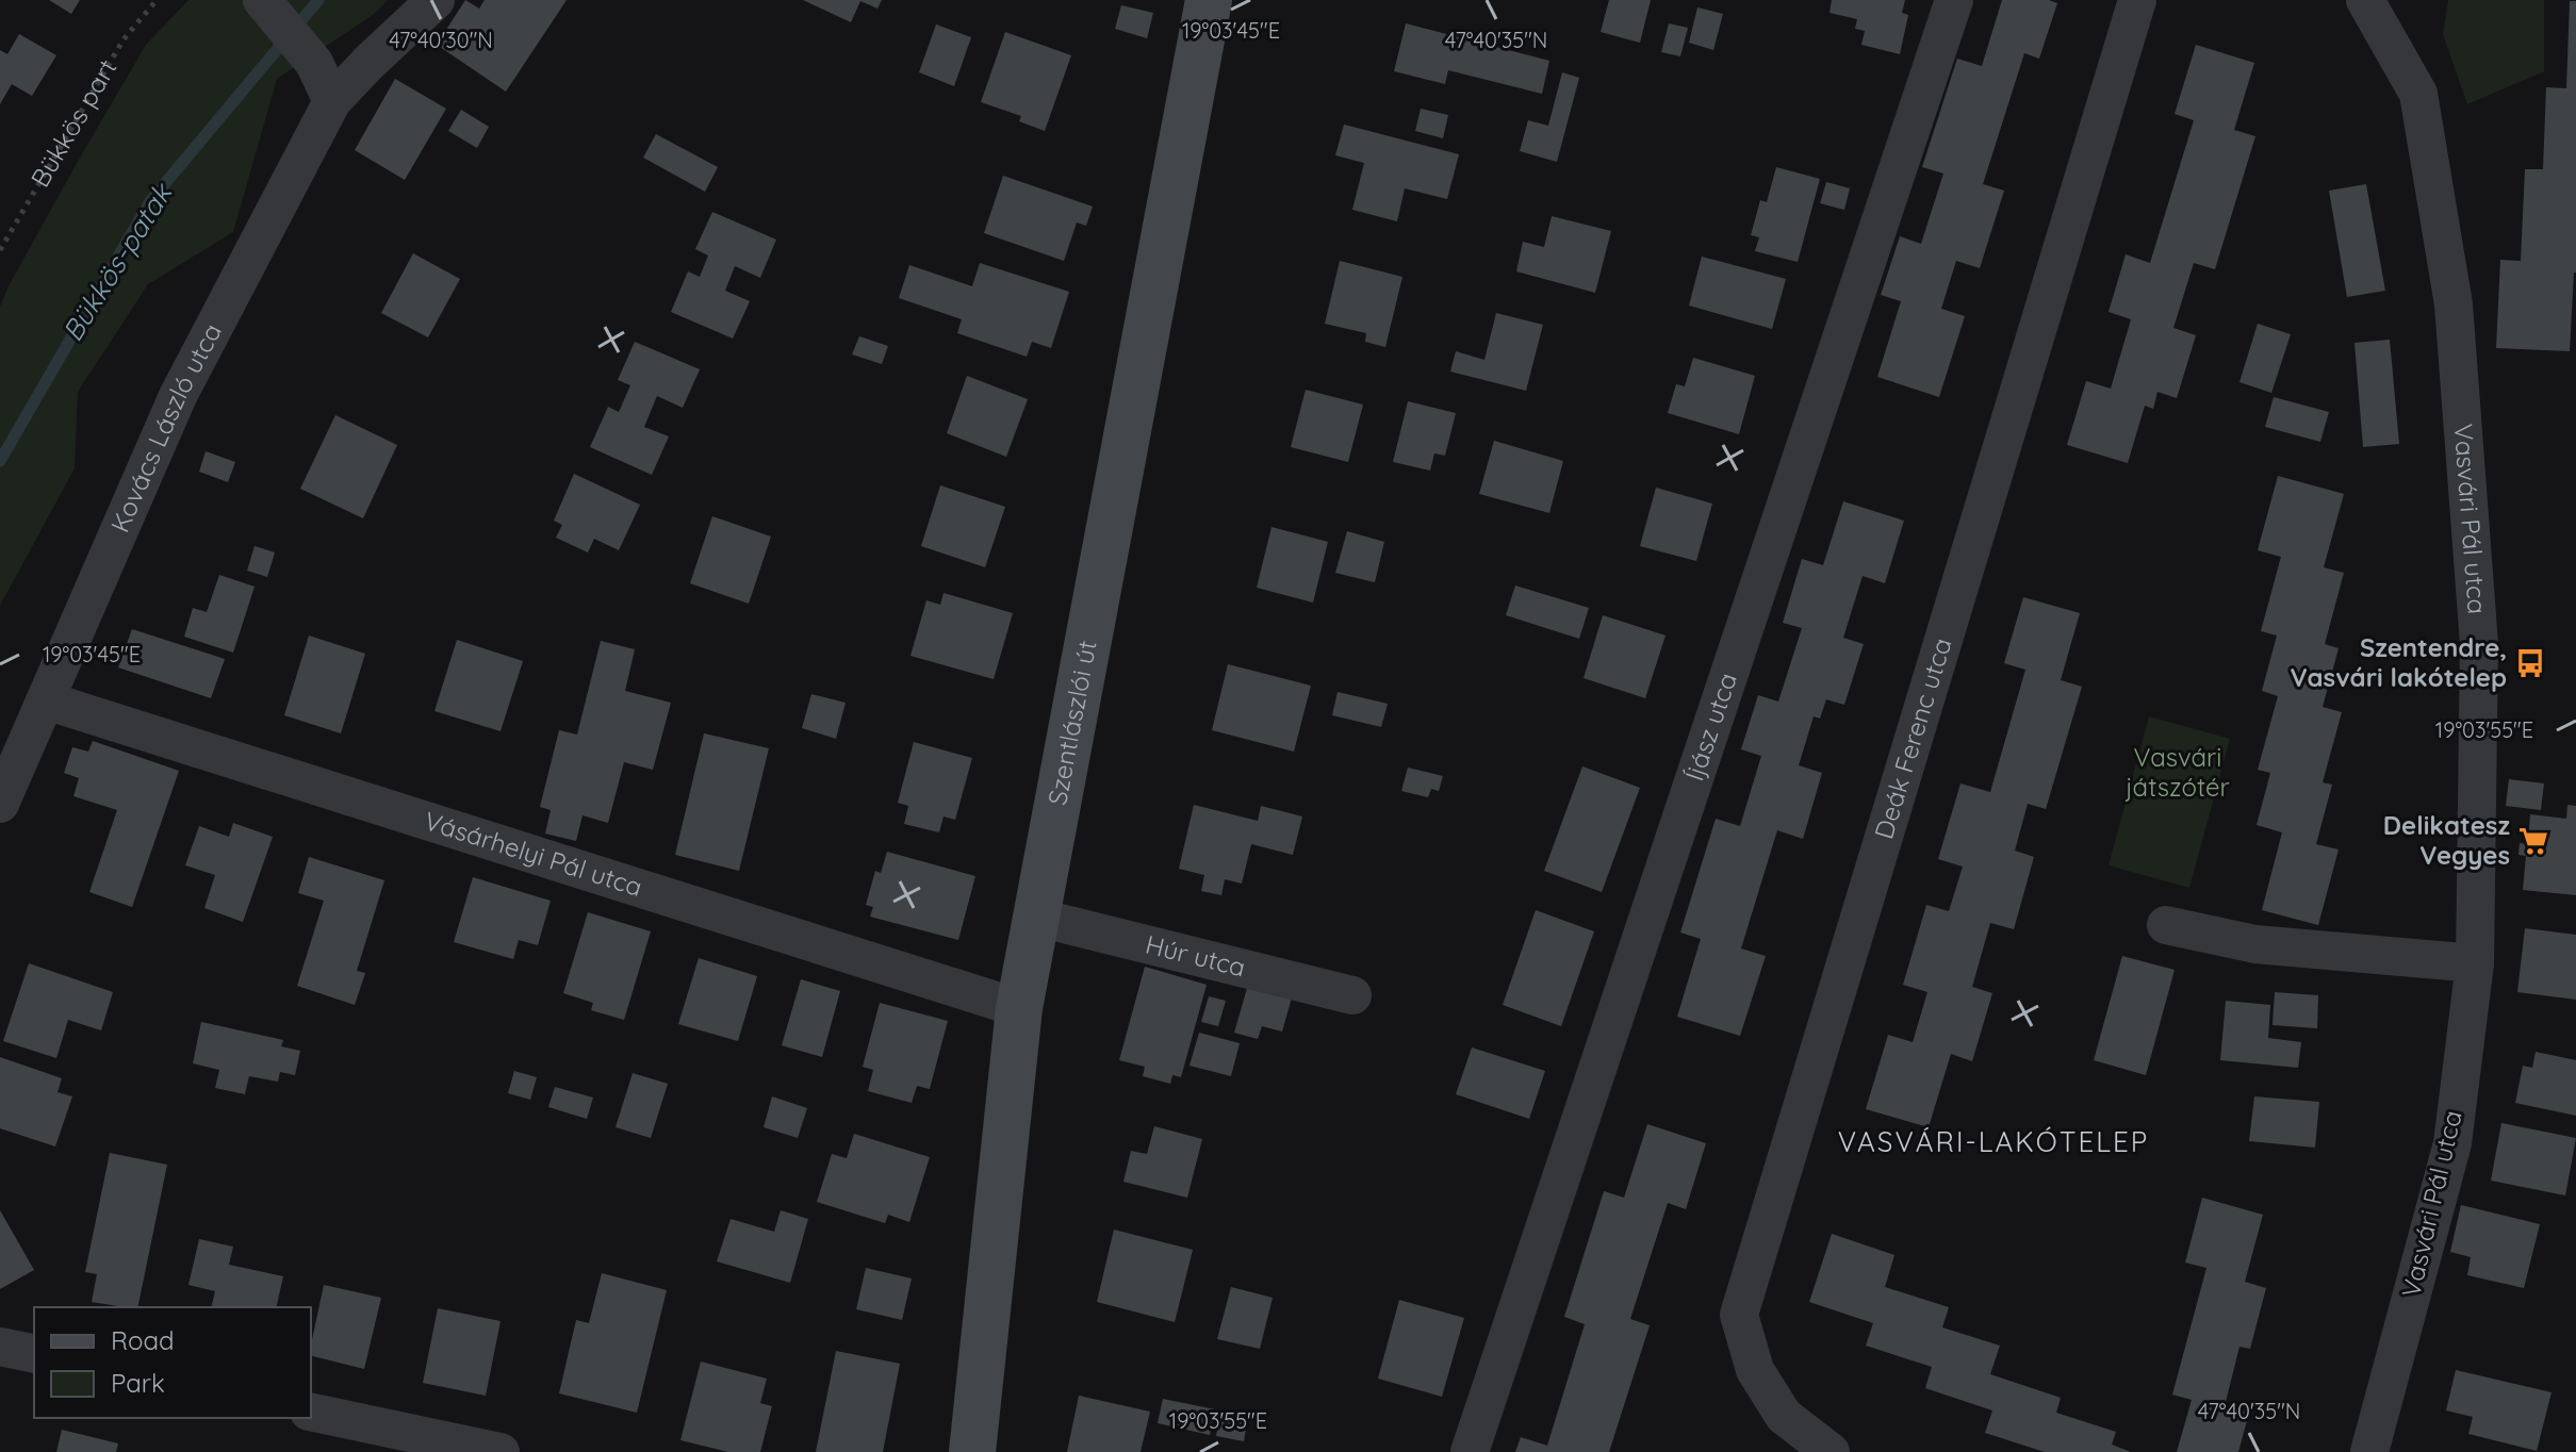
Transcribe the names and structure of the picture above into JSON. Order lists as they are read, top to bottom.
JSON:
{
  "streets": {
    "main road": ["Szentlászlói út"],
    "street": [
      "Kovács László utca",
      "Vasvári Pál utca",
      "Íjász utca",
      "Deák Ferenc utca",
      "Vásárhelyi Pál utca",
      "Húr utca"
    ],
    "path": ["Bükkös part"]
  },
  "crossings": [
    ["Kovács László utca", "Vásárhelyi Pál utca"],
    ["Szentlászlói út", "Vásárhelyi Pál utca"],
    ["Szentlászlói út", "Húr utca"]
  ],
  "districts": ["VASVÁRI-LAKÓTELEP"],
  "water": ["Bükkös-patak"],
  "parks": ["Vasvári játszótér"],
  "places": {
    "bus stop": ["Szentendre, Vasvári lakótelep"],
    "supermarket": ["Delikatesz Vegyes"]
  },
  "legend": ["Road", "Park"],
  "coordinates": [
    "19°03'45\"E",
    "47°40'30\"N",
    "47°40'35\"N",
    "19°03'55\"E"
  ]
}
